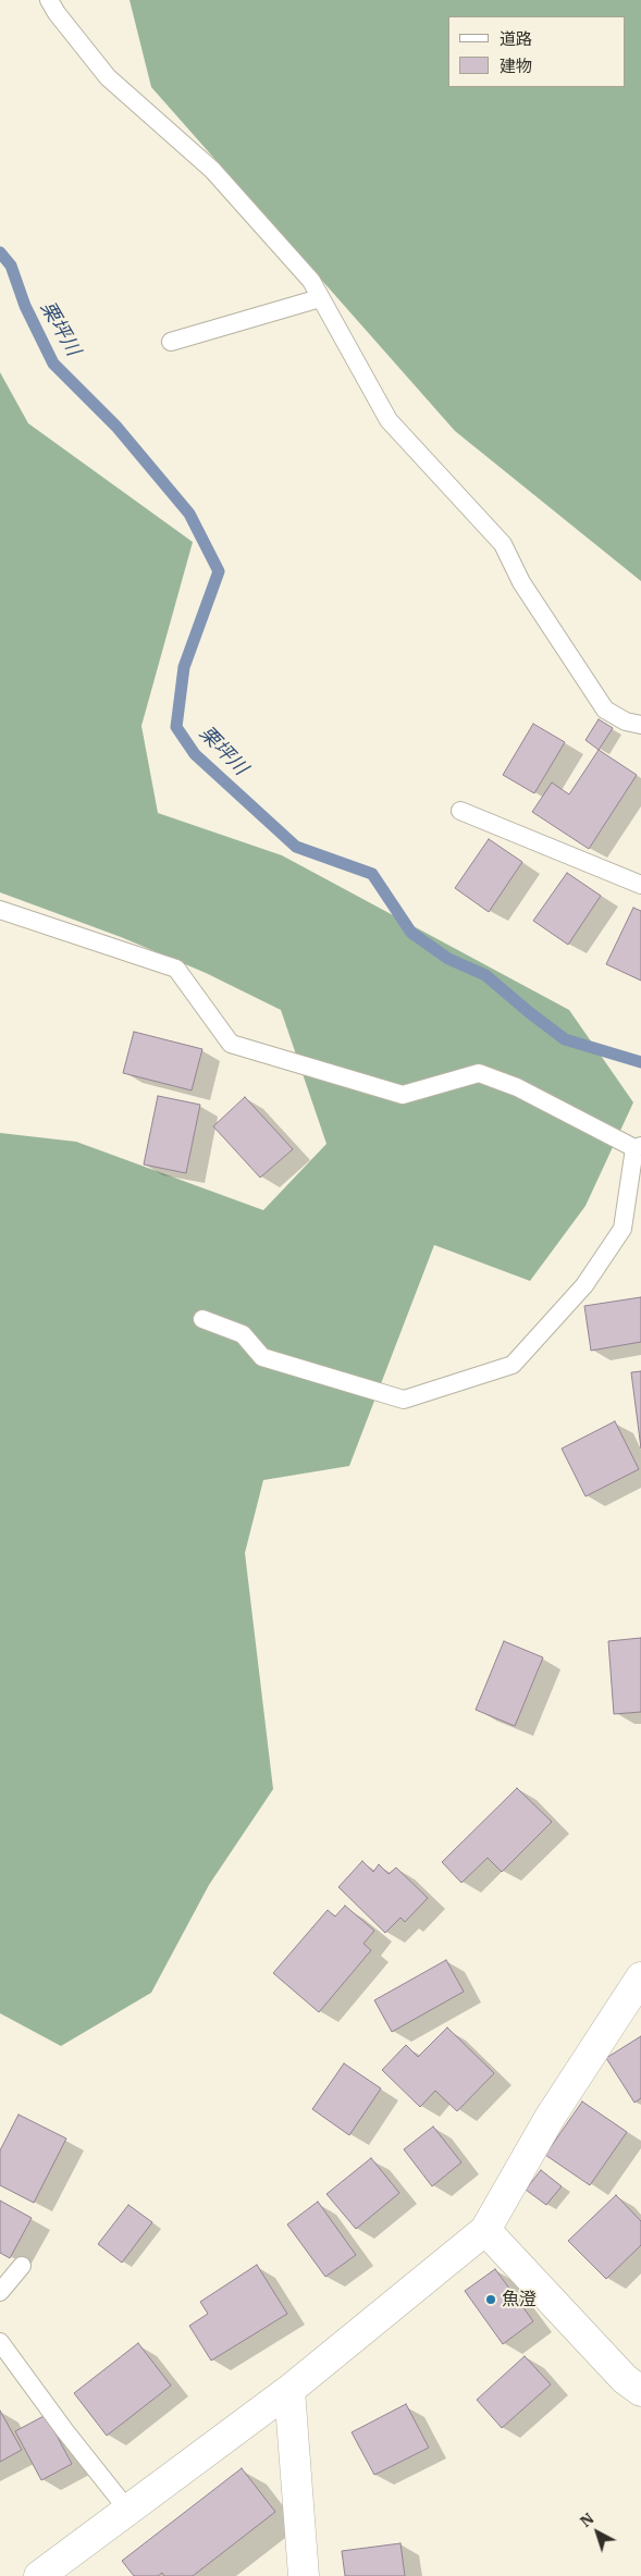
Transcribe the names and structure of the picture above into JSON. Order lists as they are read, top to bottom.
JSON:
{
  "water": ["栗坪川"],
  "places": ["魚澄"],
  "legend": ["道路", "建物"],
  "north": "top left"
}
